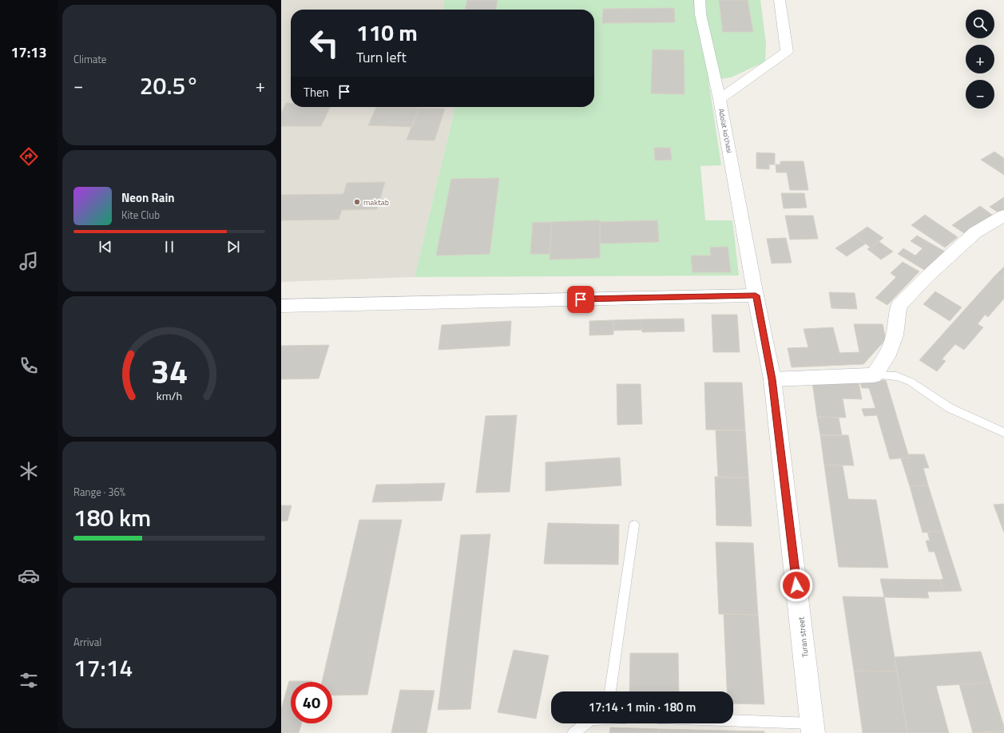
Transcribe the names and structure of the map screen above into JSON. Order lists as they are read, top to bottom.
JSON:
{
  "streets": {
    "street": ["Adolat ko'chasi", "Turan street"]
  },
  "crossings": [
    ["Adolat ko'chasi", "Turan street"]
  ],
  "places": ["maktab"],
  "page": {
    "tabs": "17:13",
    "tile": [
      "Climate",
      ["Range · 36%", "180 km"],
      ["Arrival", "17:14"]
    ],
    "map_buttons": ["+", "−"],
    "turn": ["110 m", "Turn left"],
    "heat": ["−", "20.5°", "+"],
    "then": "Then",
    "song": ["Neon Rain", "Kite Club"],
    "limit": "40",
    "trip": "17:14 · 1 min · 180 m",
    "gauge": ["34", "km/h"]
  }
}
